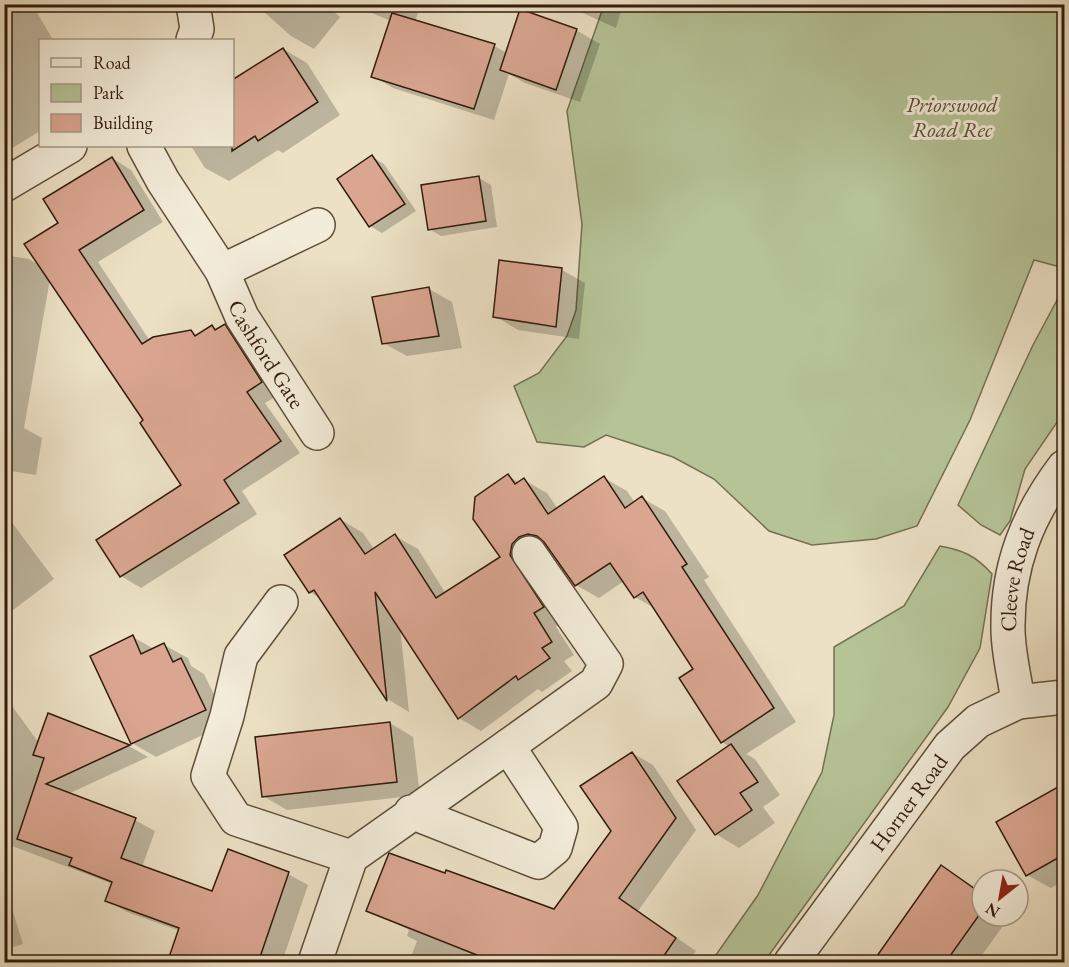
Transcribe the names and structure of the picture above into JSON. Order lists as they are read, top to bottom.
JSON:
{
  "streets": {
    "street": ["Cashford Gate", "Cleeve Road", "Horner Road"]
  },
  "crossings": [
    ["Cleeve Road", "Horner Road"]
  ],
  "parks": ["Priorswood Road Rec"],
  "legend": ["Road", "Park", "Building"],
  "north": "bottom left"
}
